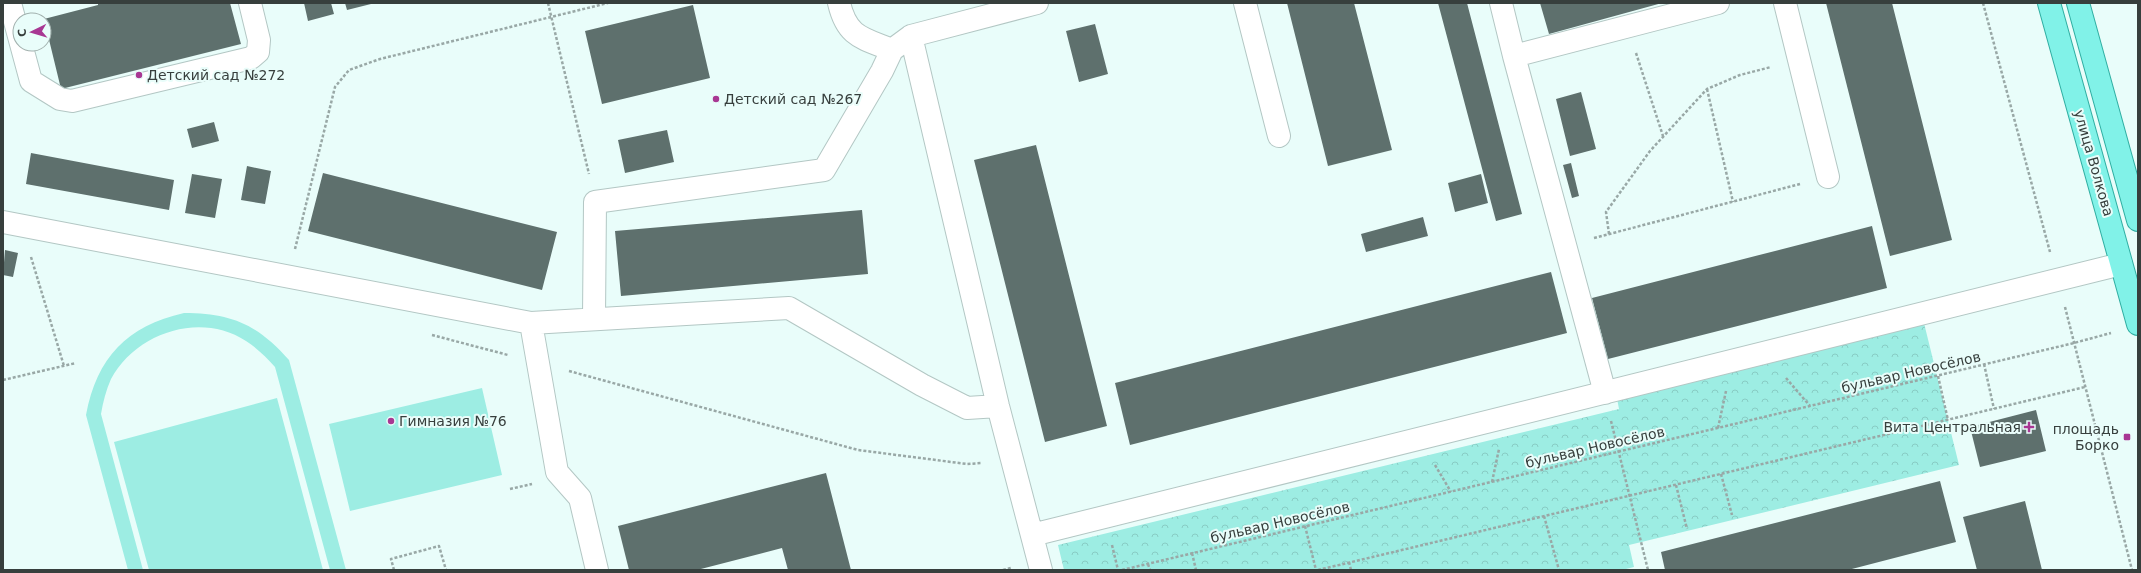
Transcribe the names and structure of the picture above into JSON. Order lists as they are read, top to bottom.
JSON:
{
  "streets": {
    "main road": ["улица Волкова"],
    "path": ["бульвар Новосёлов"]
  },
  "places": {
    "other": ["Детский сад №272", "Детский сад №267", "Гимназия №76"],
    "health": ["Вита Центральная"],
    "transit": ["площадь Борко"]
  },
  "north": "left"
}
